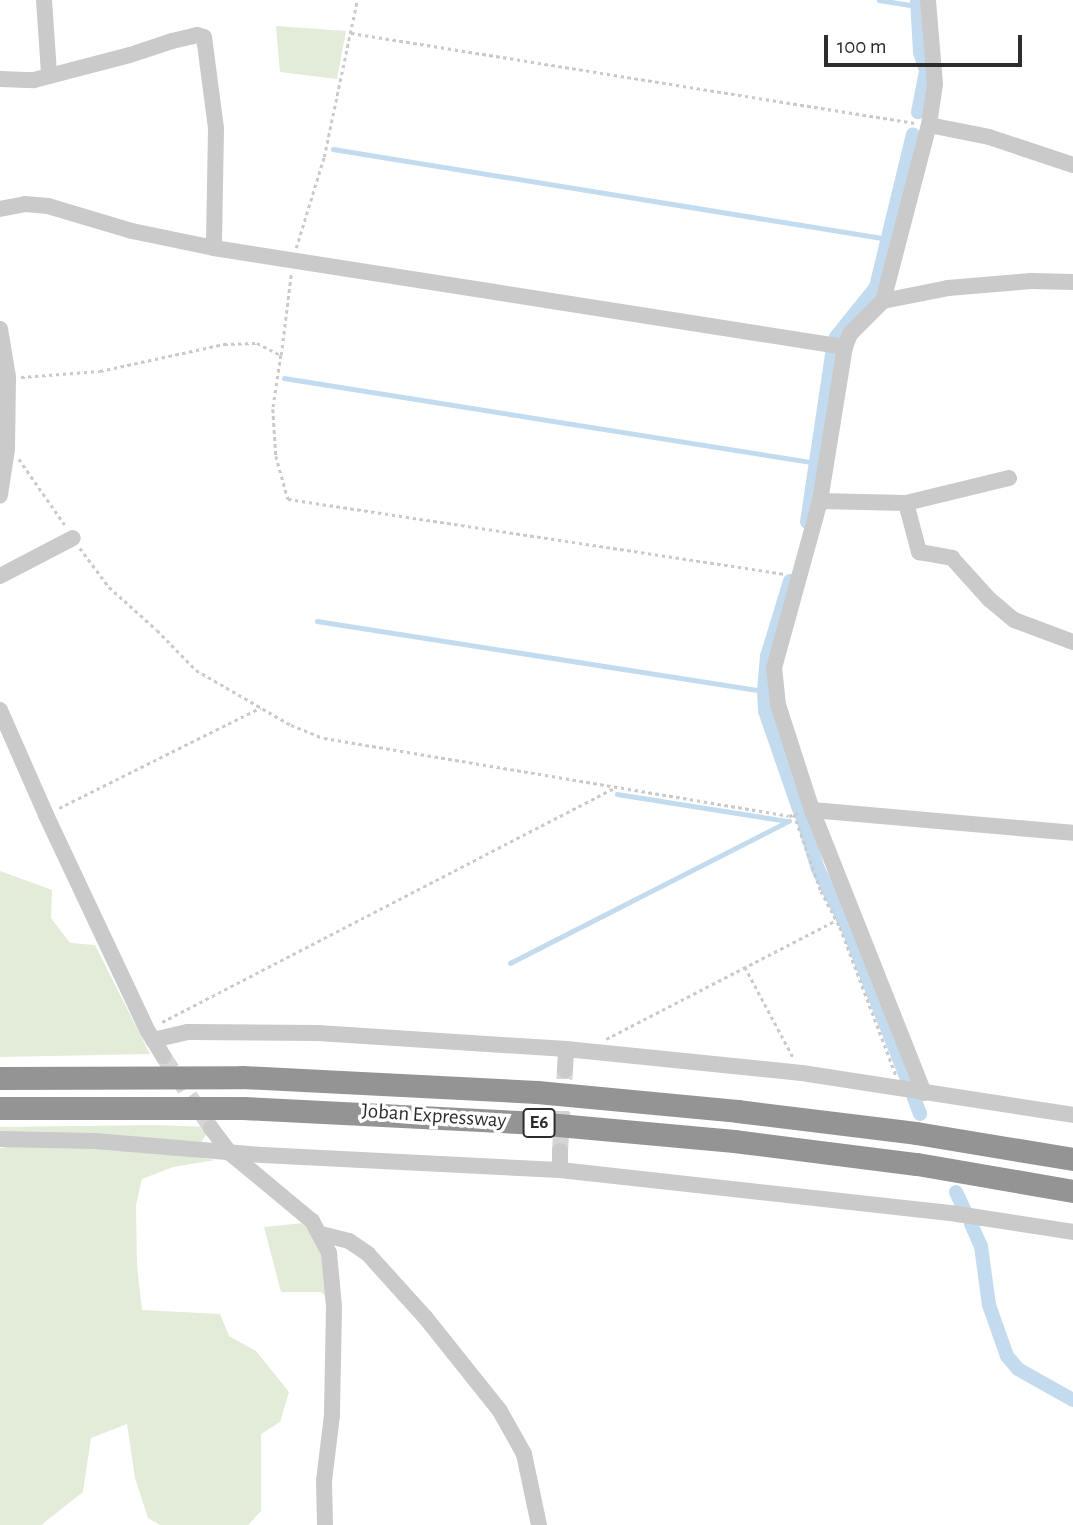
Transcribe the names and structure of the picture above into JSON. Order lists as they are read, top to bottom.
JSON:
{
  "streets": {
    "highway": ["Joban Expressway", "E6"]
  },
  "scale_bar": "100 m"
}
